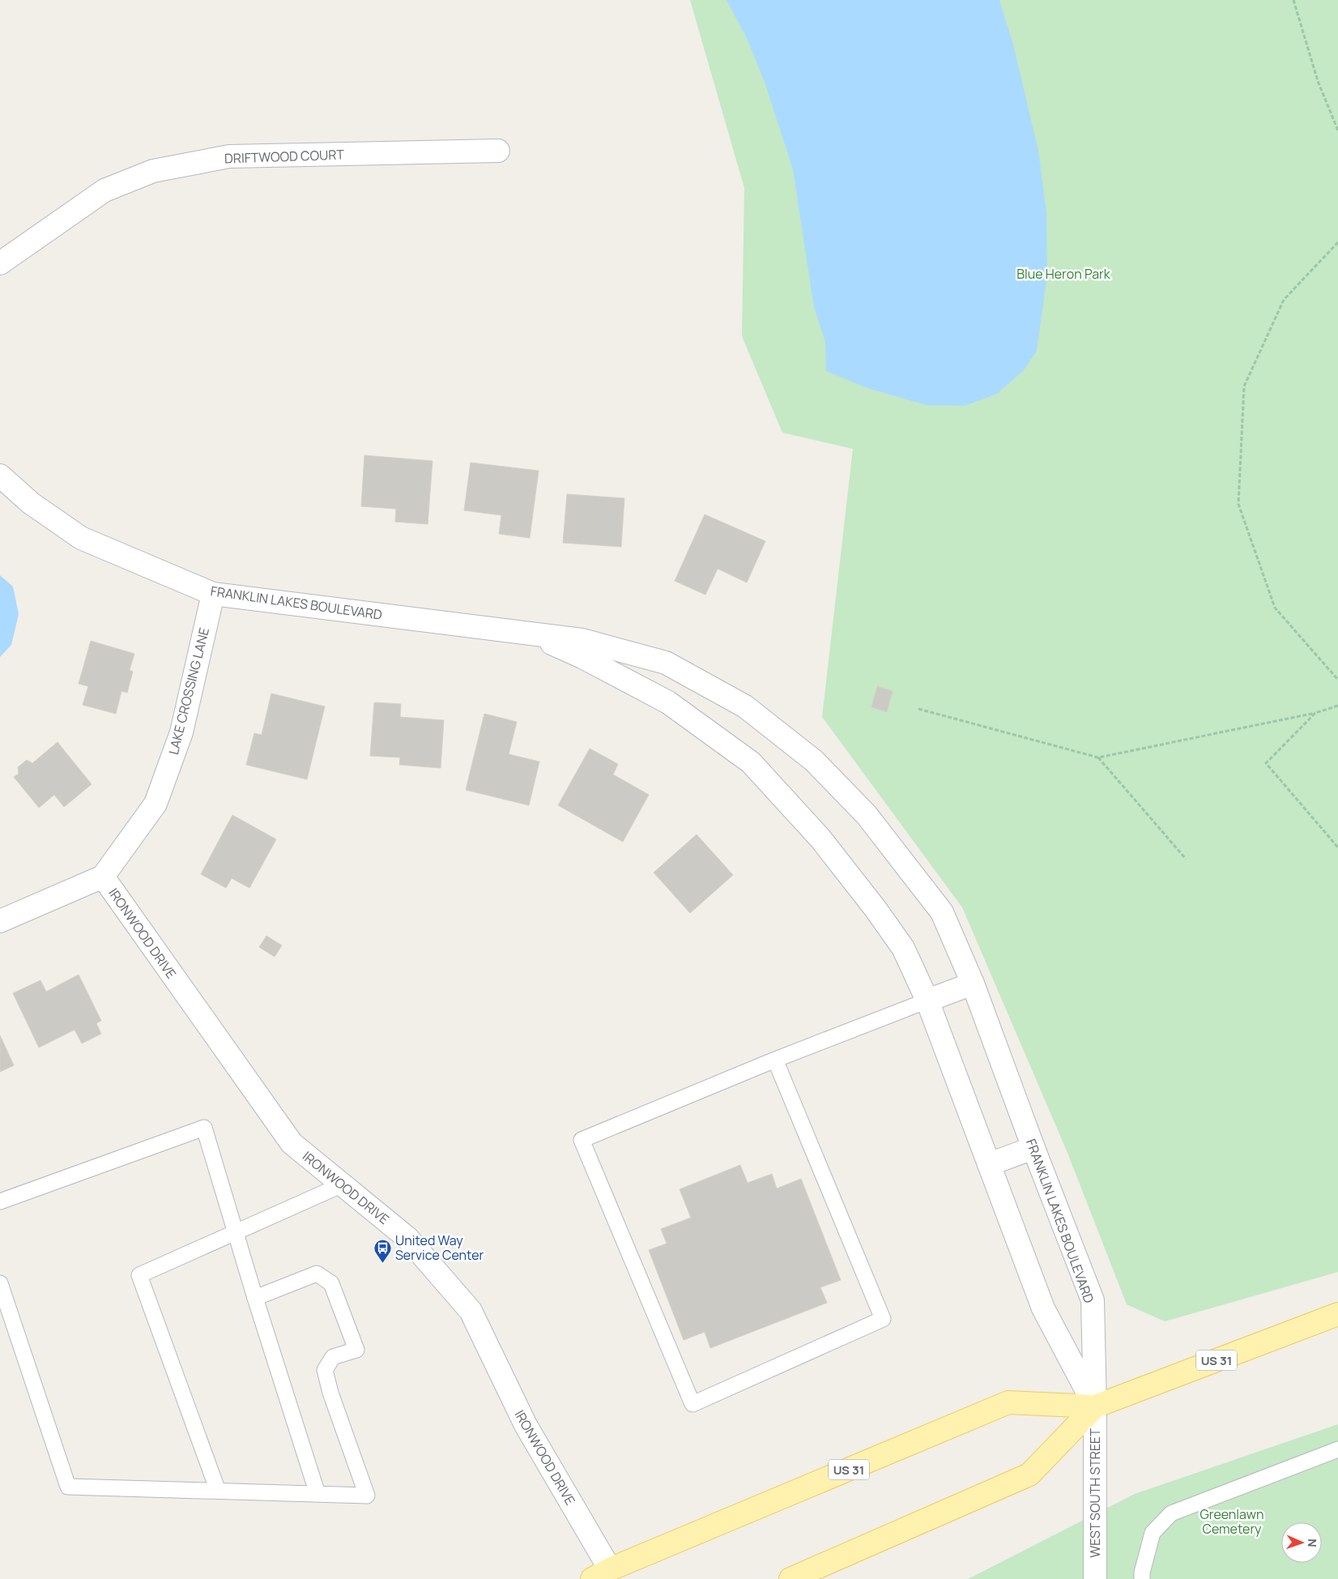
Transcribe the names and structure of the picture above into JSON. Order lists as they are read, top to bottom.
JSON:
{
  "streets": {
    "main road": ["US 31"],
    "street": [
      "DRIFTWOOD COURT",
      "FRANKLIN LAKES BOULEVARD",
      "LAKE CROSSING LANE",
      "IRONWOOD DRIVE",
      "WEST SOUTH STREET"
    ]
  },
  "crossings": [
    ["FRANKLIN LAKES BOULEVARD", "LAKE CROSSING LANE"],
    ["FRANKLIN LAKES BOULEVARD", "US 31"],
    ["FRANKLIN LAKES BOULEVARD", "WEST SOUTH STREET"],
    ["LAKE CROSSING LANE", "IRONWOOD DRIVE"],
    ["IRONWOOD DRIVE", "US 31"],
    ["US 31", "WEST SOUTH STREET"]
  ],
  "parks": ["Blue Heron Park", "Greenlawn Cemetery"],
  "places": {
    "bus stop": ["United Way Service Center"]
  },
  "north": "right"
}
